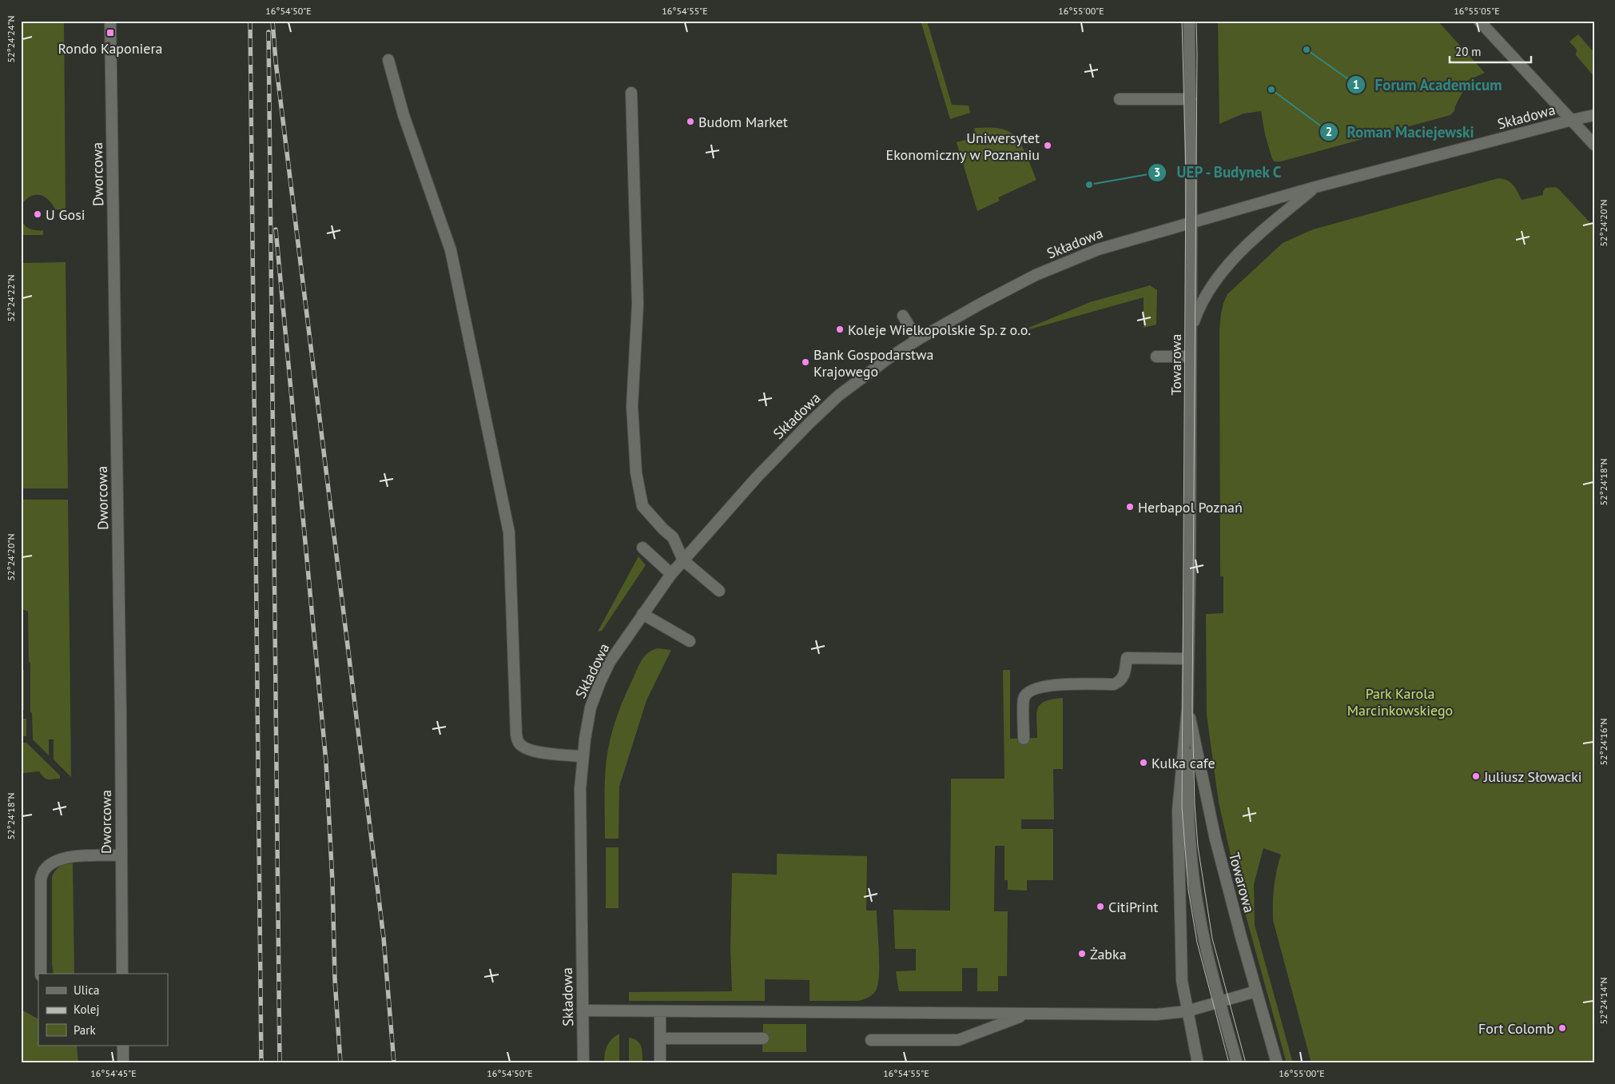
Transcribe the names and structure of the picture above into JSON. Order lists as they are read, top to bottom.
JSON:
{
  "streets": {
    "street": ["Składowa", "Dworcowa", "Towarowa"]
  },
  "crossings": [
    ["Składowa", "Towarowa"]
  ],
  "parks": ["Park Karola Marcinkowskiego"],
  "places": {
    "transit": ["Rondo Kaponiera"],
    "other": [
      "Forum Academicum",
      "Roman Maciejewski",
      "Budom Market",
      "Uniwersytet Ekonomiczny w Poznaniu",
      "UEP - Budynek C",
      "U Gosi",
      "Koleje Wielkopolskie Sp. z o.o.",
      "Bank Gospodarstwa Krajowego",
      "Herbapol Poznań",
      "Kulka cafe",
      "Juliusz Słowacki",
      "CitiPrint",
      "Żabka",
      "Fort Colomb"
    ]
  },
  "legend": ["Ulica", "Kolej", "Park"],
  "scale_bar": "20 m",
  "coordinates": [
    "16°54'50\"E",
    "16°54'55\"E",
    "16°55'00\"E",
    "16°55'05\"E",
    "52°24'24\"N",
    "52°24'20\"N",
    "52°24'22\"N",
    "52°24'18\"N",
    "52°24'16\"N",
    "52°24'14\"N",
    "16°54'45\"E"
  ]
}
